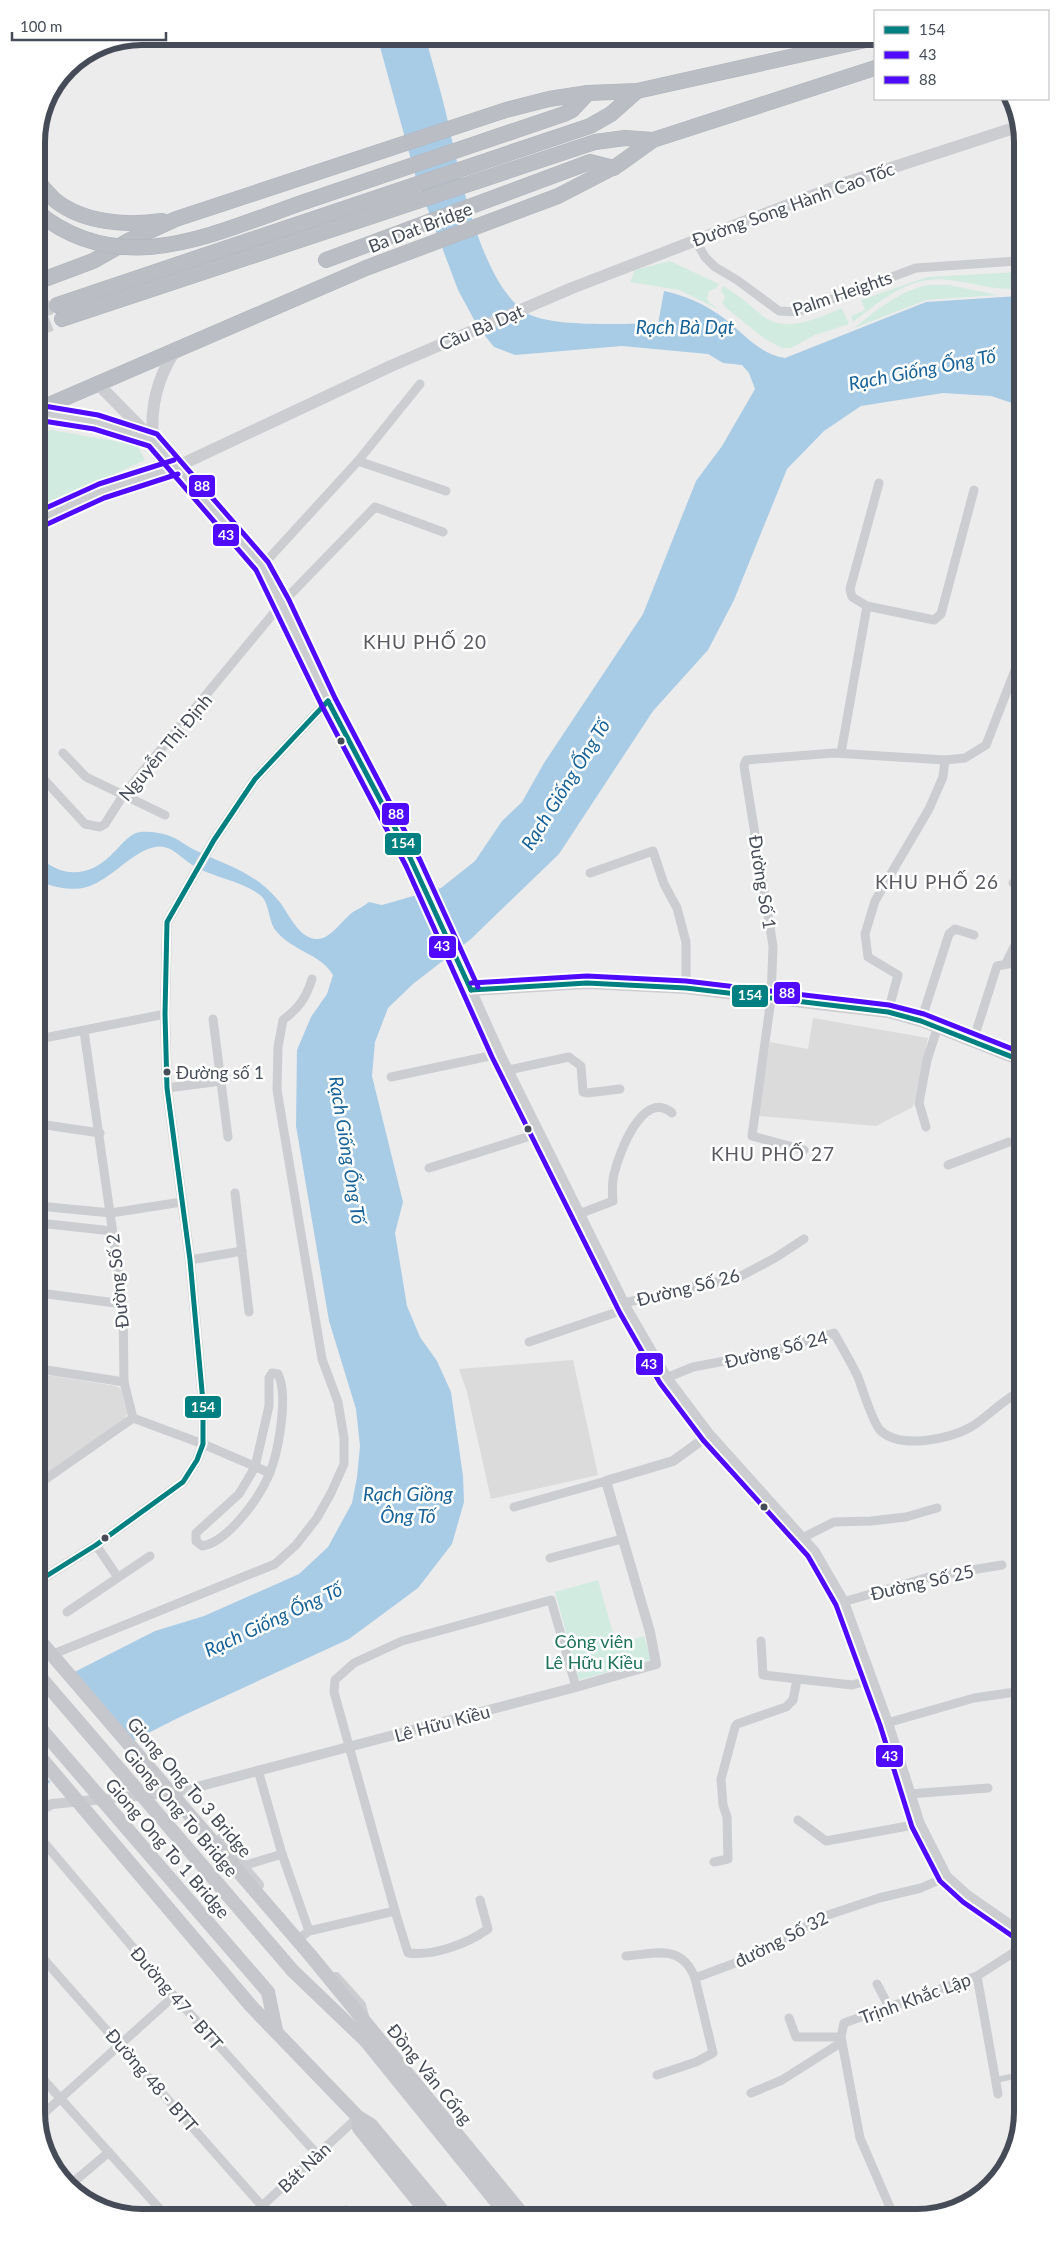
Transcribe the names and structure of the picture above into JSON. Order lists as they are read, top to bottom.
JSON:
{
  "streets": {
    "highway": ["Ba Dat Bridge"],
    "main road": [
      "Đường Song Hành Cao Tốc",
      "Cầu Bà Dạt",
      "Giong Ong To 3 Bridge",
      "Giong Ong To Bridge",
      "Giong Ong To 1 Bridge",
      "Đồng Văn Cống"
    ],
    "street": [
      "Palm Heights",
      "Nguyễn Thị Định",
      "Đường Số 1",
      "Đường Số 2",
      "Đường Số 26",
      "Đường Số 24",
      "Đường Số 25",
      "Lê Hữu Kiều",
      "đường Số 32",
      "Đường 47 - BTT",
      "Trịnh Khắc Lập",
      "Đường 48 - BTT",
      "Bát Nàn"
    ]
  },
  "crossings": [
    ["Đường Song Hành Cao Tốc", "Palm Heights"],
    ["Đường Song Hành Cao Tốc", "Cầu Bà Dạt"],
    ["Giong Ong To 3 Bridge", "Đồng Văn Cống"],
    ["Giong Ong To Bridge", "Đồng Văn Cống"],
    ["Đường 47 - BTT", "Bát Nàn"],
    ["Đường 48 - BTT", "Bát Nàn"]
  ],
  "districts": ["KHU PHỐ 20", "KHU PHỐ 26", "KHU PHỐ 27"],
  "water": ["Rạch Bà Dạt", "Rạch Giống Ống Tố", "Rạch Giồng Ông Tố"],
  "parks": ["Công viên Lê Hữu Kiều"],
  "places": ["Đường số 1"],
  "lines": ["transit line 88", "transit line 43", "transit line 154"],
  "legend": ["154", "43", "88"],
  "scale_bar": "100 m"
}
